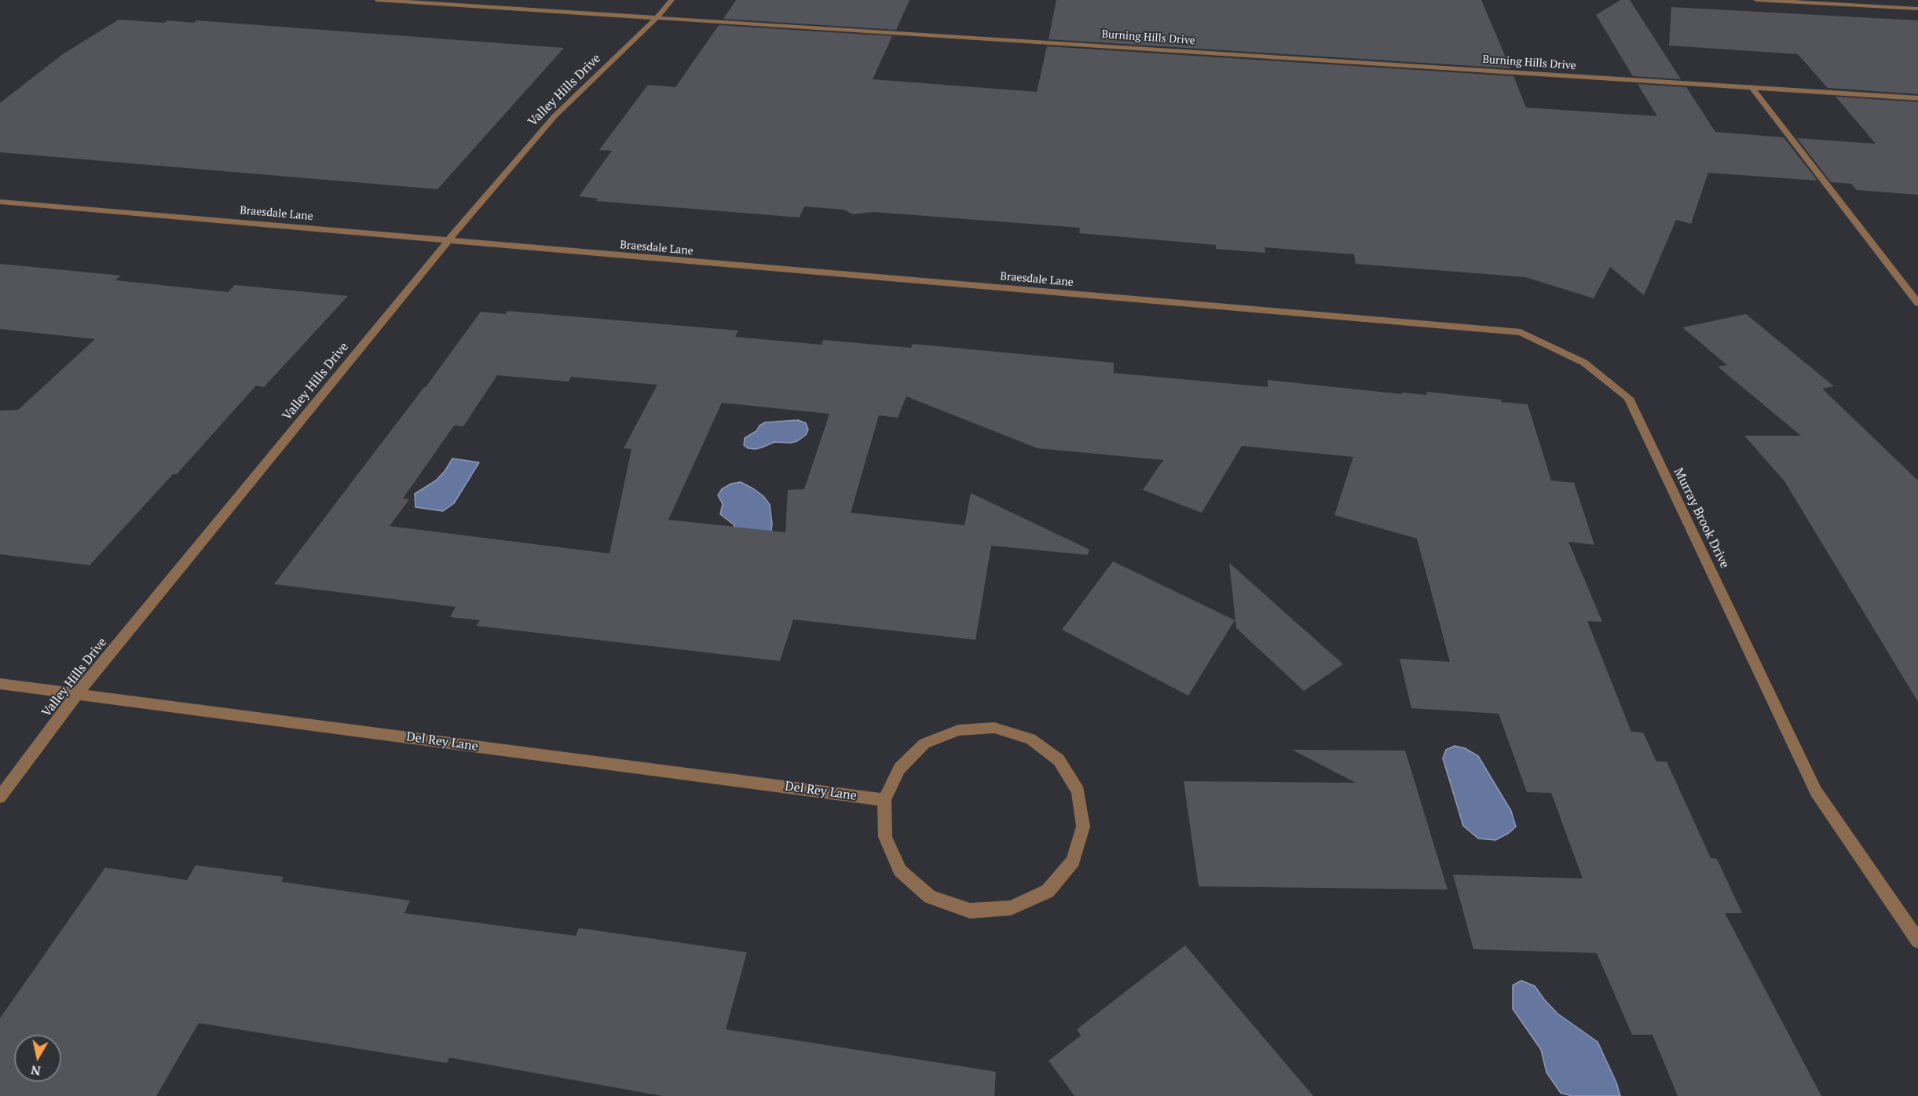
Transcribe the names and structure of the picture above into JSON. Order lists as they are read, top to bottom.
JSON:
{
  "streets": {
    "street": [
      "Burning Hills Drive",
      "Valley Hills Drive",
      "Braesdale Lane",
      "Murray Brook Drive",
      "Del Rey Lane"
    ]
  },
  "crossings": [
    ["Burning Hills Drive", "Valley Hills Drive"],
    ["Valley Hills Drive", "Braesdale Lane"],
    ["Valley Hills Drive", "Del Rey Lane"],
    ["Braesdale Lane", "Murray Brook Drive"]
  ],
  "north": "bottom"
}
